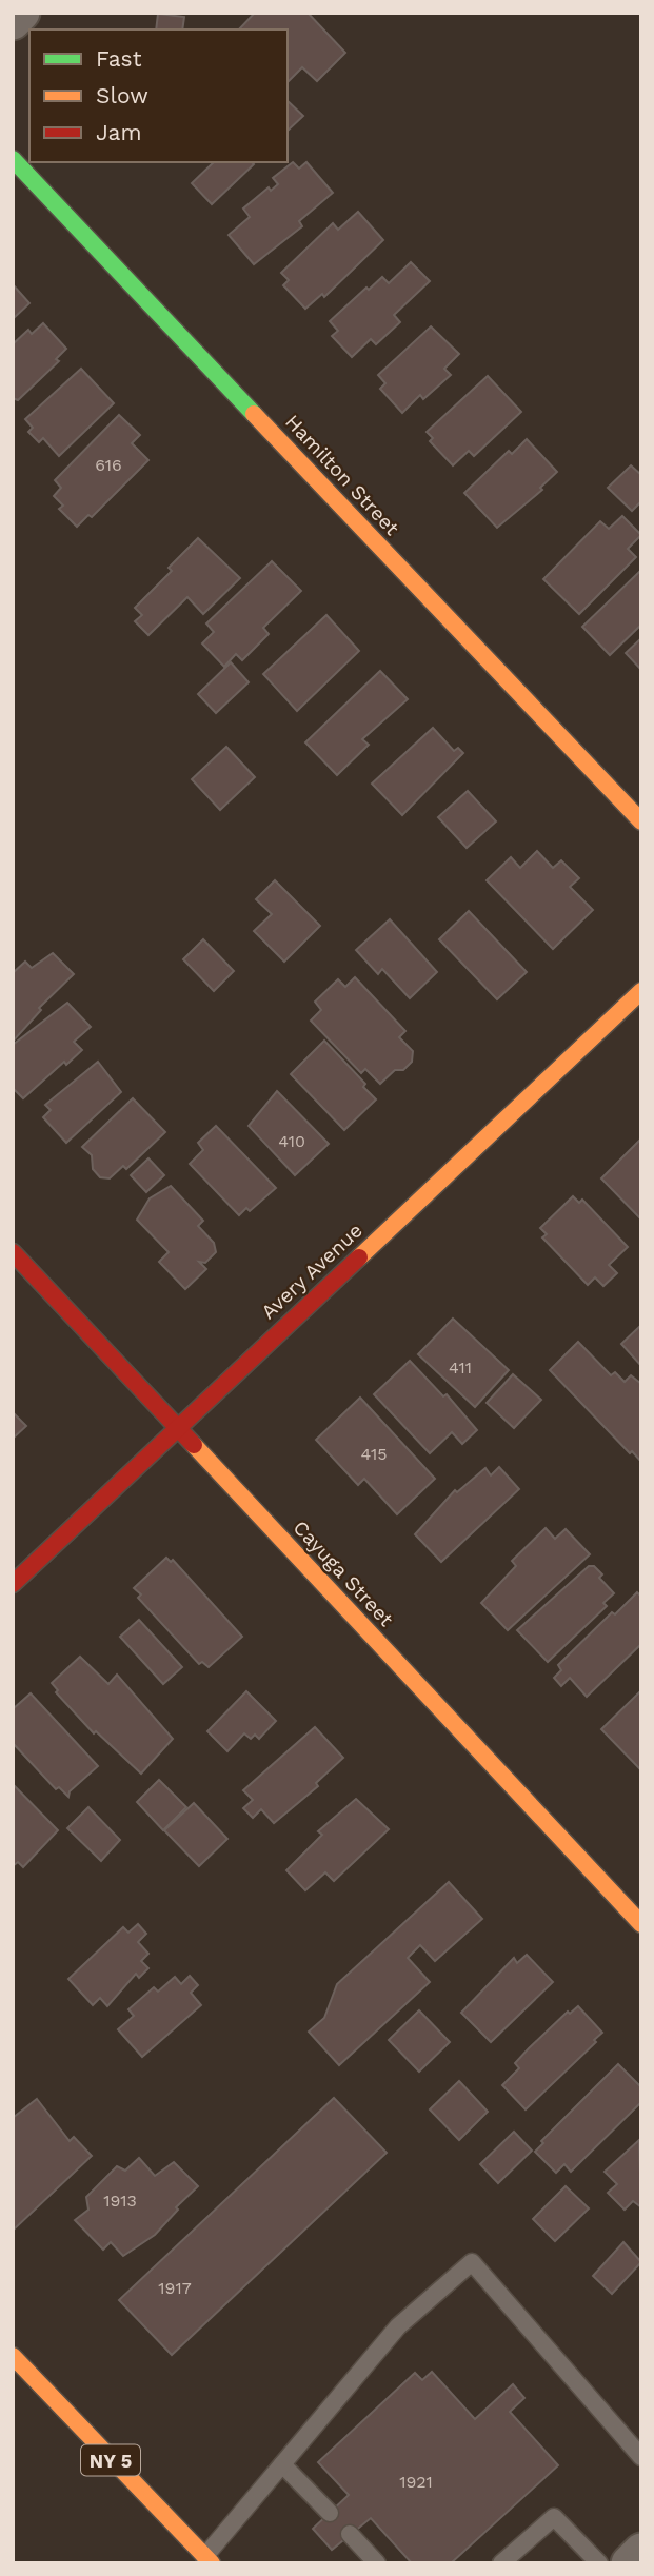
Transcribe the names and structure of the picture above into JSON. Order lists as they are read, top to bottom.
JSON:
{
  "streets": {
    "street": [
      "Hamilton Street",
      "Avery Avenue",
      "Cayuga Street",
      "NY 5"
    ]
  },
  "crossings": [
    ["Avery Avenue", "Cayuga Street"]
  ],
  "house_numbers": [
    "616",
    "410",
    "411",
    "415",
    "1913",
    "1917",
    "1921"
  ],
  "legend": ["Fast", "Slow", "Jam"]
}
